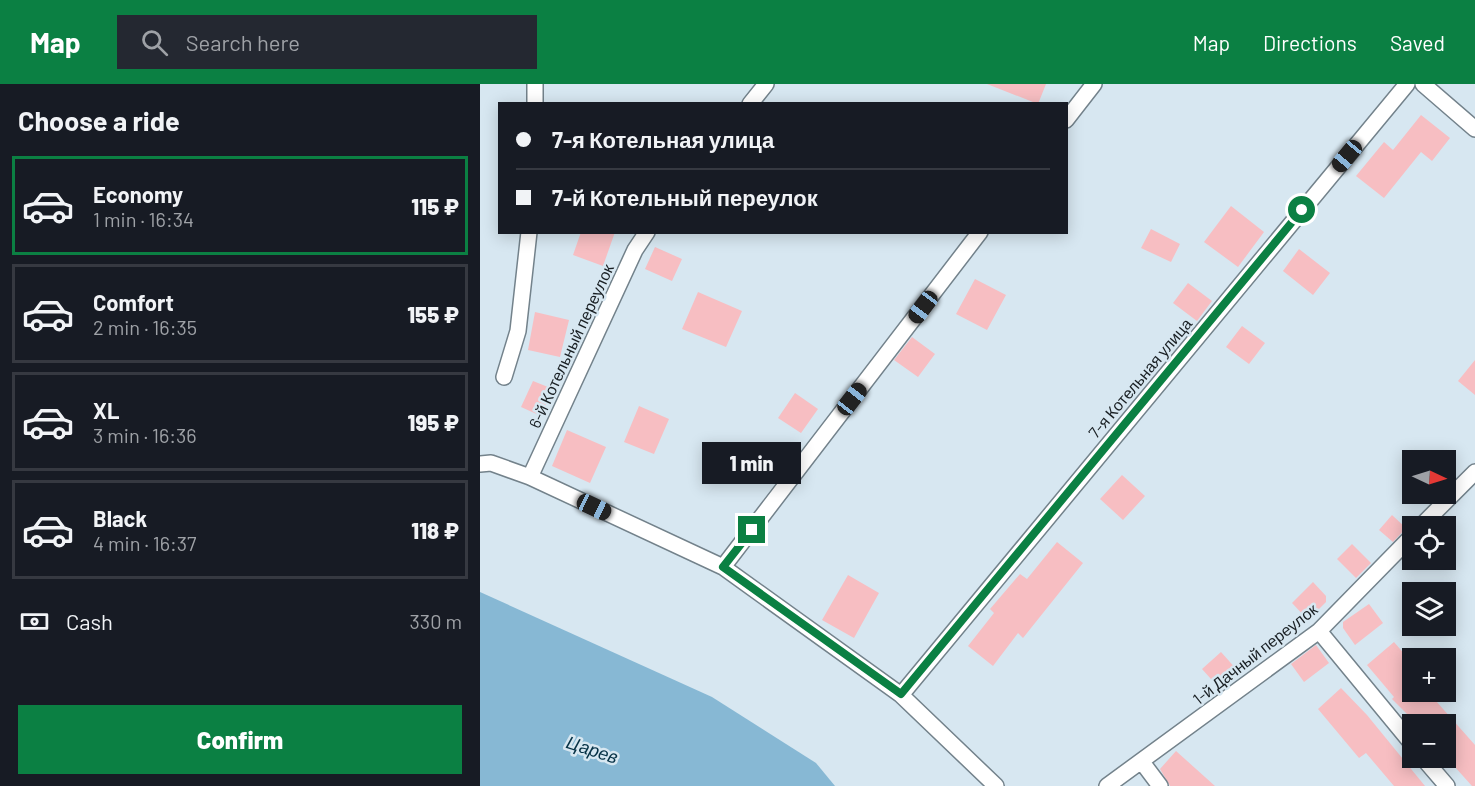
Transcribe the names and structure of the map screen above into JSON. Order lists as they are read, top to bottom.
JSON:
{
  "streets": {
    "street": ["6-й Котельный переулок", "7-я Котельная улица", "1-й Дачный переулок"]
  },
  "water": ["Царев"],
  "north": "right",
  "page": {
    "header": "Map",
    "search": "Search here",
    "nav": ["Map", "Directions", "Saved"],
    "heading": "Choose a ride",
    "banner": ["7-я Котельная улица", "7-й Котельный переулок"],
    "list": [
      {
        "name": "Economy",
        "note": "1 min · 16:34",
        "value": "115 ₽"
      },
      {
        "name": "Comfort",
        "note": "2 min · 16:35",
        "value": "155 ₽"
      },
      {
        "name": "XL",
        "note": "3 min · 16:36",
        "value": "195 ₽"
      },
      {
        "name": "Black",
        "note": "4 min · 16:37",
        "value": "118 ₽"
      }
    ],
    "bubble": "1 min",
    "map_buttons": ["+", "−"],
    "pay": ["Cash", "330 m"],
    "buttons": "Confirm"
  }
}
